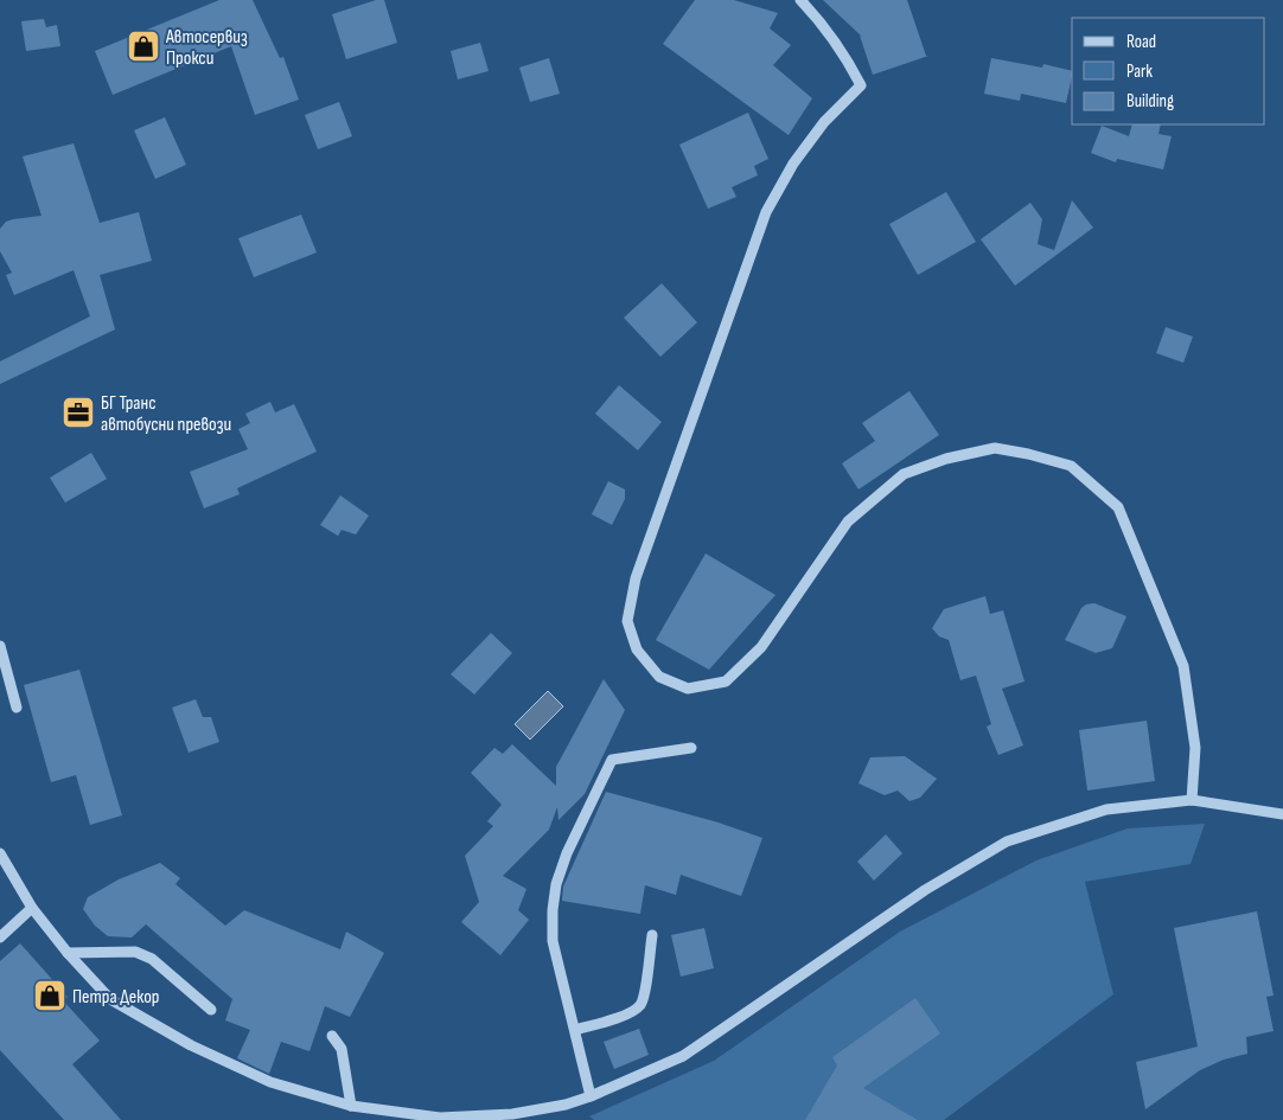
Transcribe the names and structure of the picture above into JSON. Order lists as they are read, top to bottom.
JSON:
{
  "places": {
    "shop": ["Автосервиз Прокси", "Петра Декор"],
    "office": ["БГ Транс автобусни превози"]
  },
  "legend": ["Road", "Park", "Building"]
}
